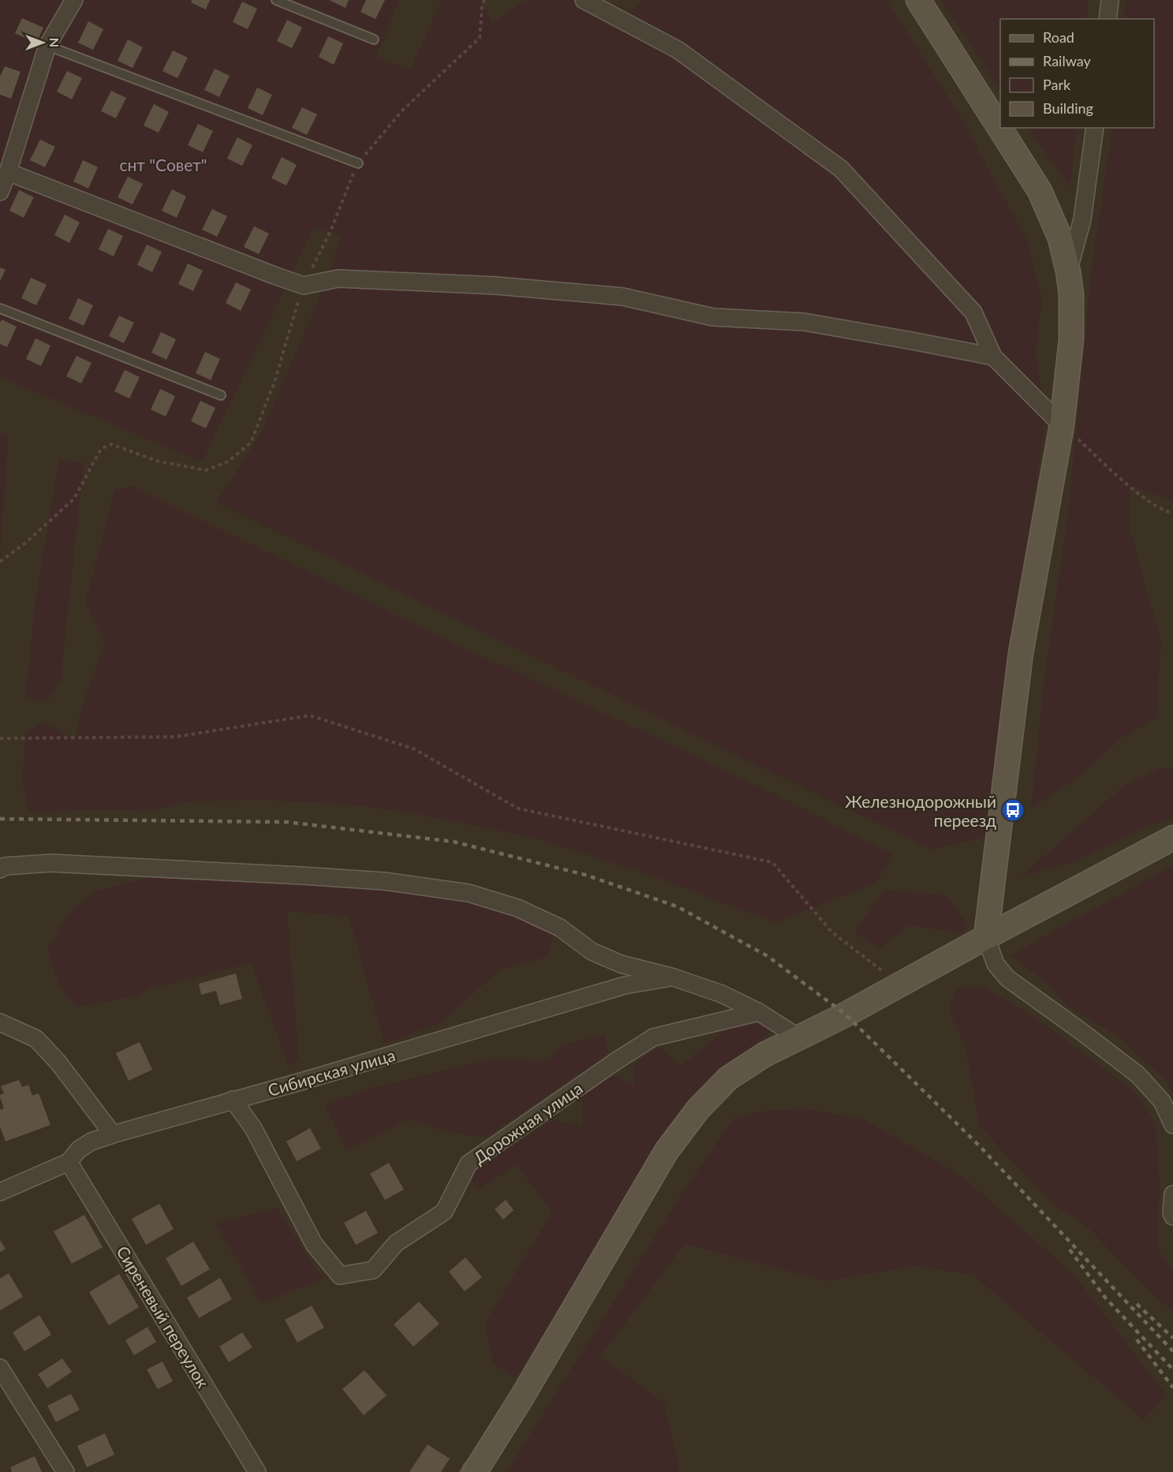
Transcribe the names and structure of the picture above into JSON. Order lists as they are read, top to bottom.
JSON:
{
  "streets": {
    "street": ["Сибирская улица", "Дорожная улица", "Сиреневый переулок"]
  },
  "crossings": [
    ["Сибирская улица", "Дорожная улица"],
    ["Сибирская улица", "Сиреневый переулок"]
  ],
  "parks": ["снт \"Совет\""],
  "places": {
    "bus stop": ["Железнодорожный переезд"]
  },
  "legend": [
    "Road",
    "Railway",
    "Park",
    "Building"
  ],
  "north": "right"
}
